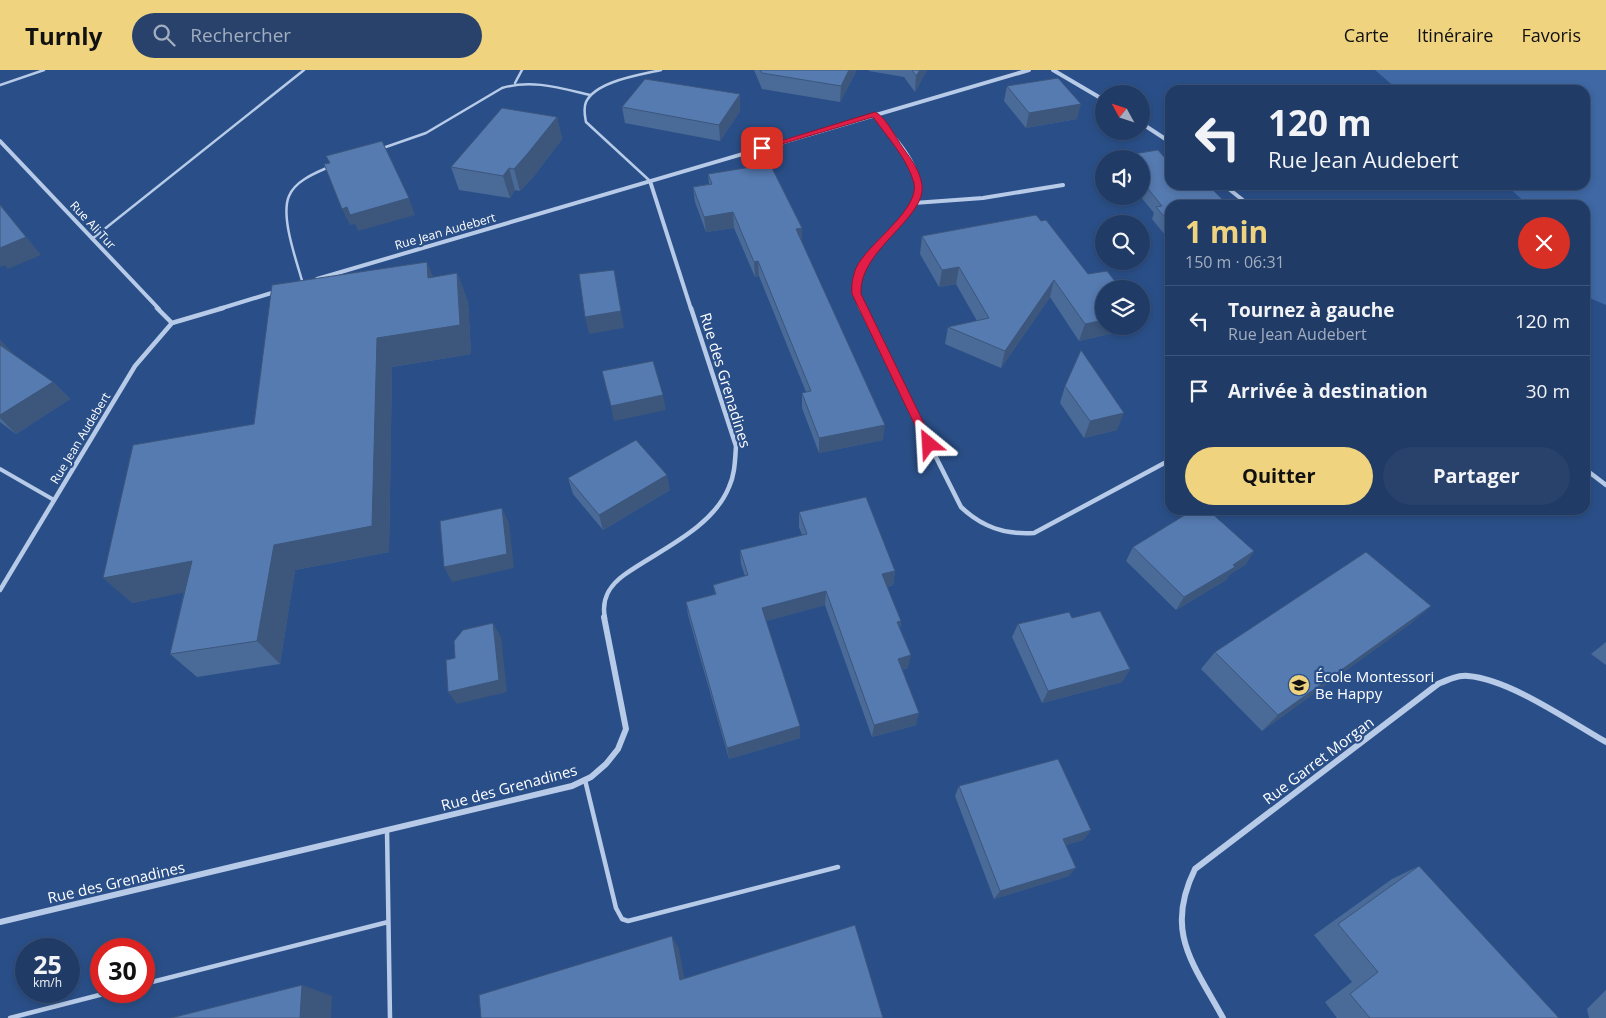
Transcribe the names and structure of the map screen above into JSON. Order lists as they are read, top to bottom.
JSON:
{
  "streets": {
    "street": [
      "Rue Ali Tur",
      "Rue Jean Audebert",
      "Rue des Grenadines",
      "Rue Garret Morgan"
    ]
  },
  "crossings": [
    ["Rue Ali Tur", "Rue Jean Audebert"],
    ["Rue Jean Audebert", "Rue des Grenadines"]
  ],
  "places": {
    "school or university": ["École Montessori Be Happy"]
  },
  "north": "top left",
  "page": {
    "header": "Turnly",
    "search": "Rechercher",
    "nav": ["Carte", "Itinéraire", "Favoris"],
    "turn": ["120 m", "Rue Jean Audebert"],
    "heading": ["1 min", "150 m · 06:31"],
    "list": [
      {
        "name": "Tournez à gauche",
        "note": "Rue Jean Audebert",
        "value": "120 m"
      },
      {
        "name": "Arrivée à destination",
        "value": "30 m"
      }
    ],
    "buttons": ["Quitter", "Partager"],
    "speed": "25 km/h",
    "limit": "30"
  }
}
